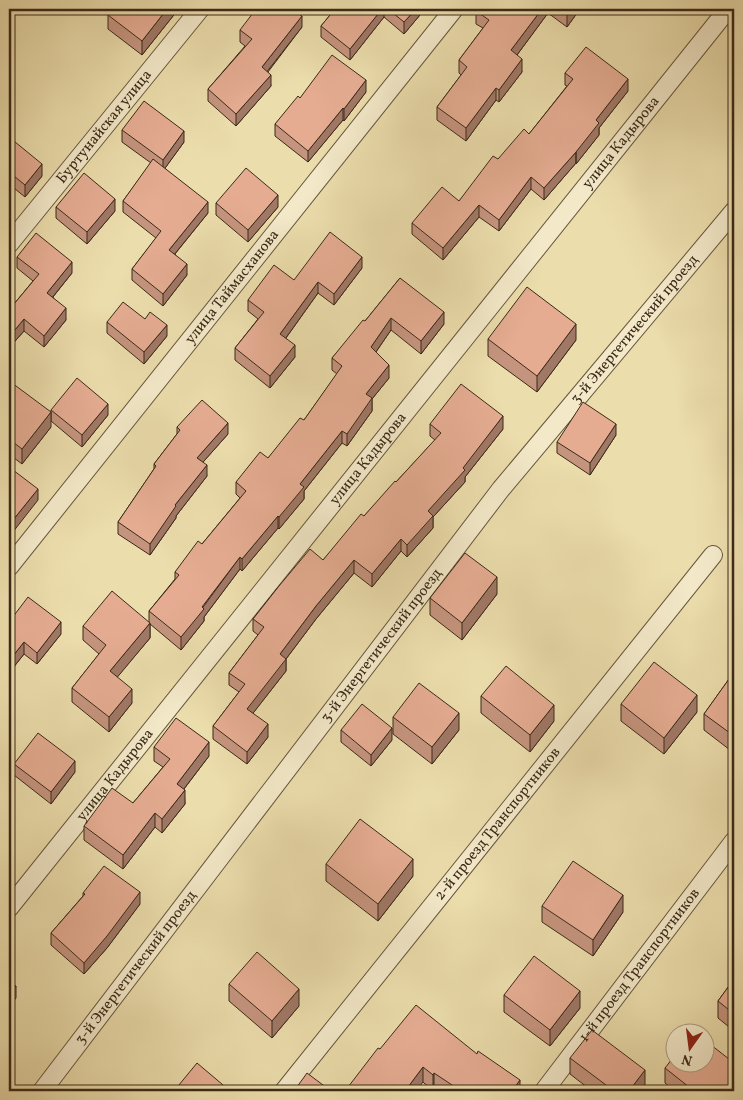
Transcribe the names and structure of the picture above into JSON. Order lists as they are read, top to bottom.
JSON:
{
  "streets": {
    "street": [
      "Буртунайская улица",
      "улица Кадырова",
      "улица Таймасханова",
      "3-й Энергетический проезд",
      "2-й проезд Транспортников",
      "1-й проезд Транспортников"
    ]
  },
  "north": "bottom"
}
